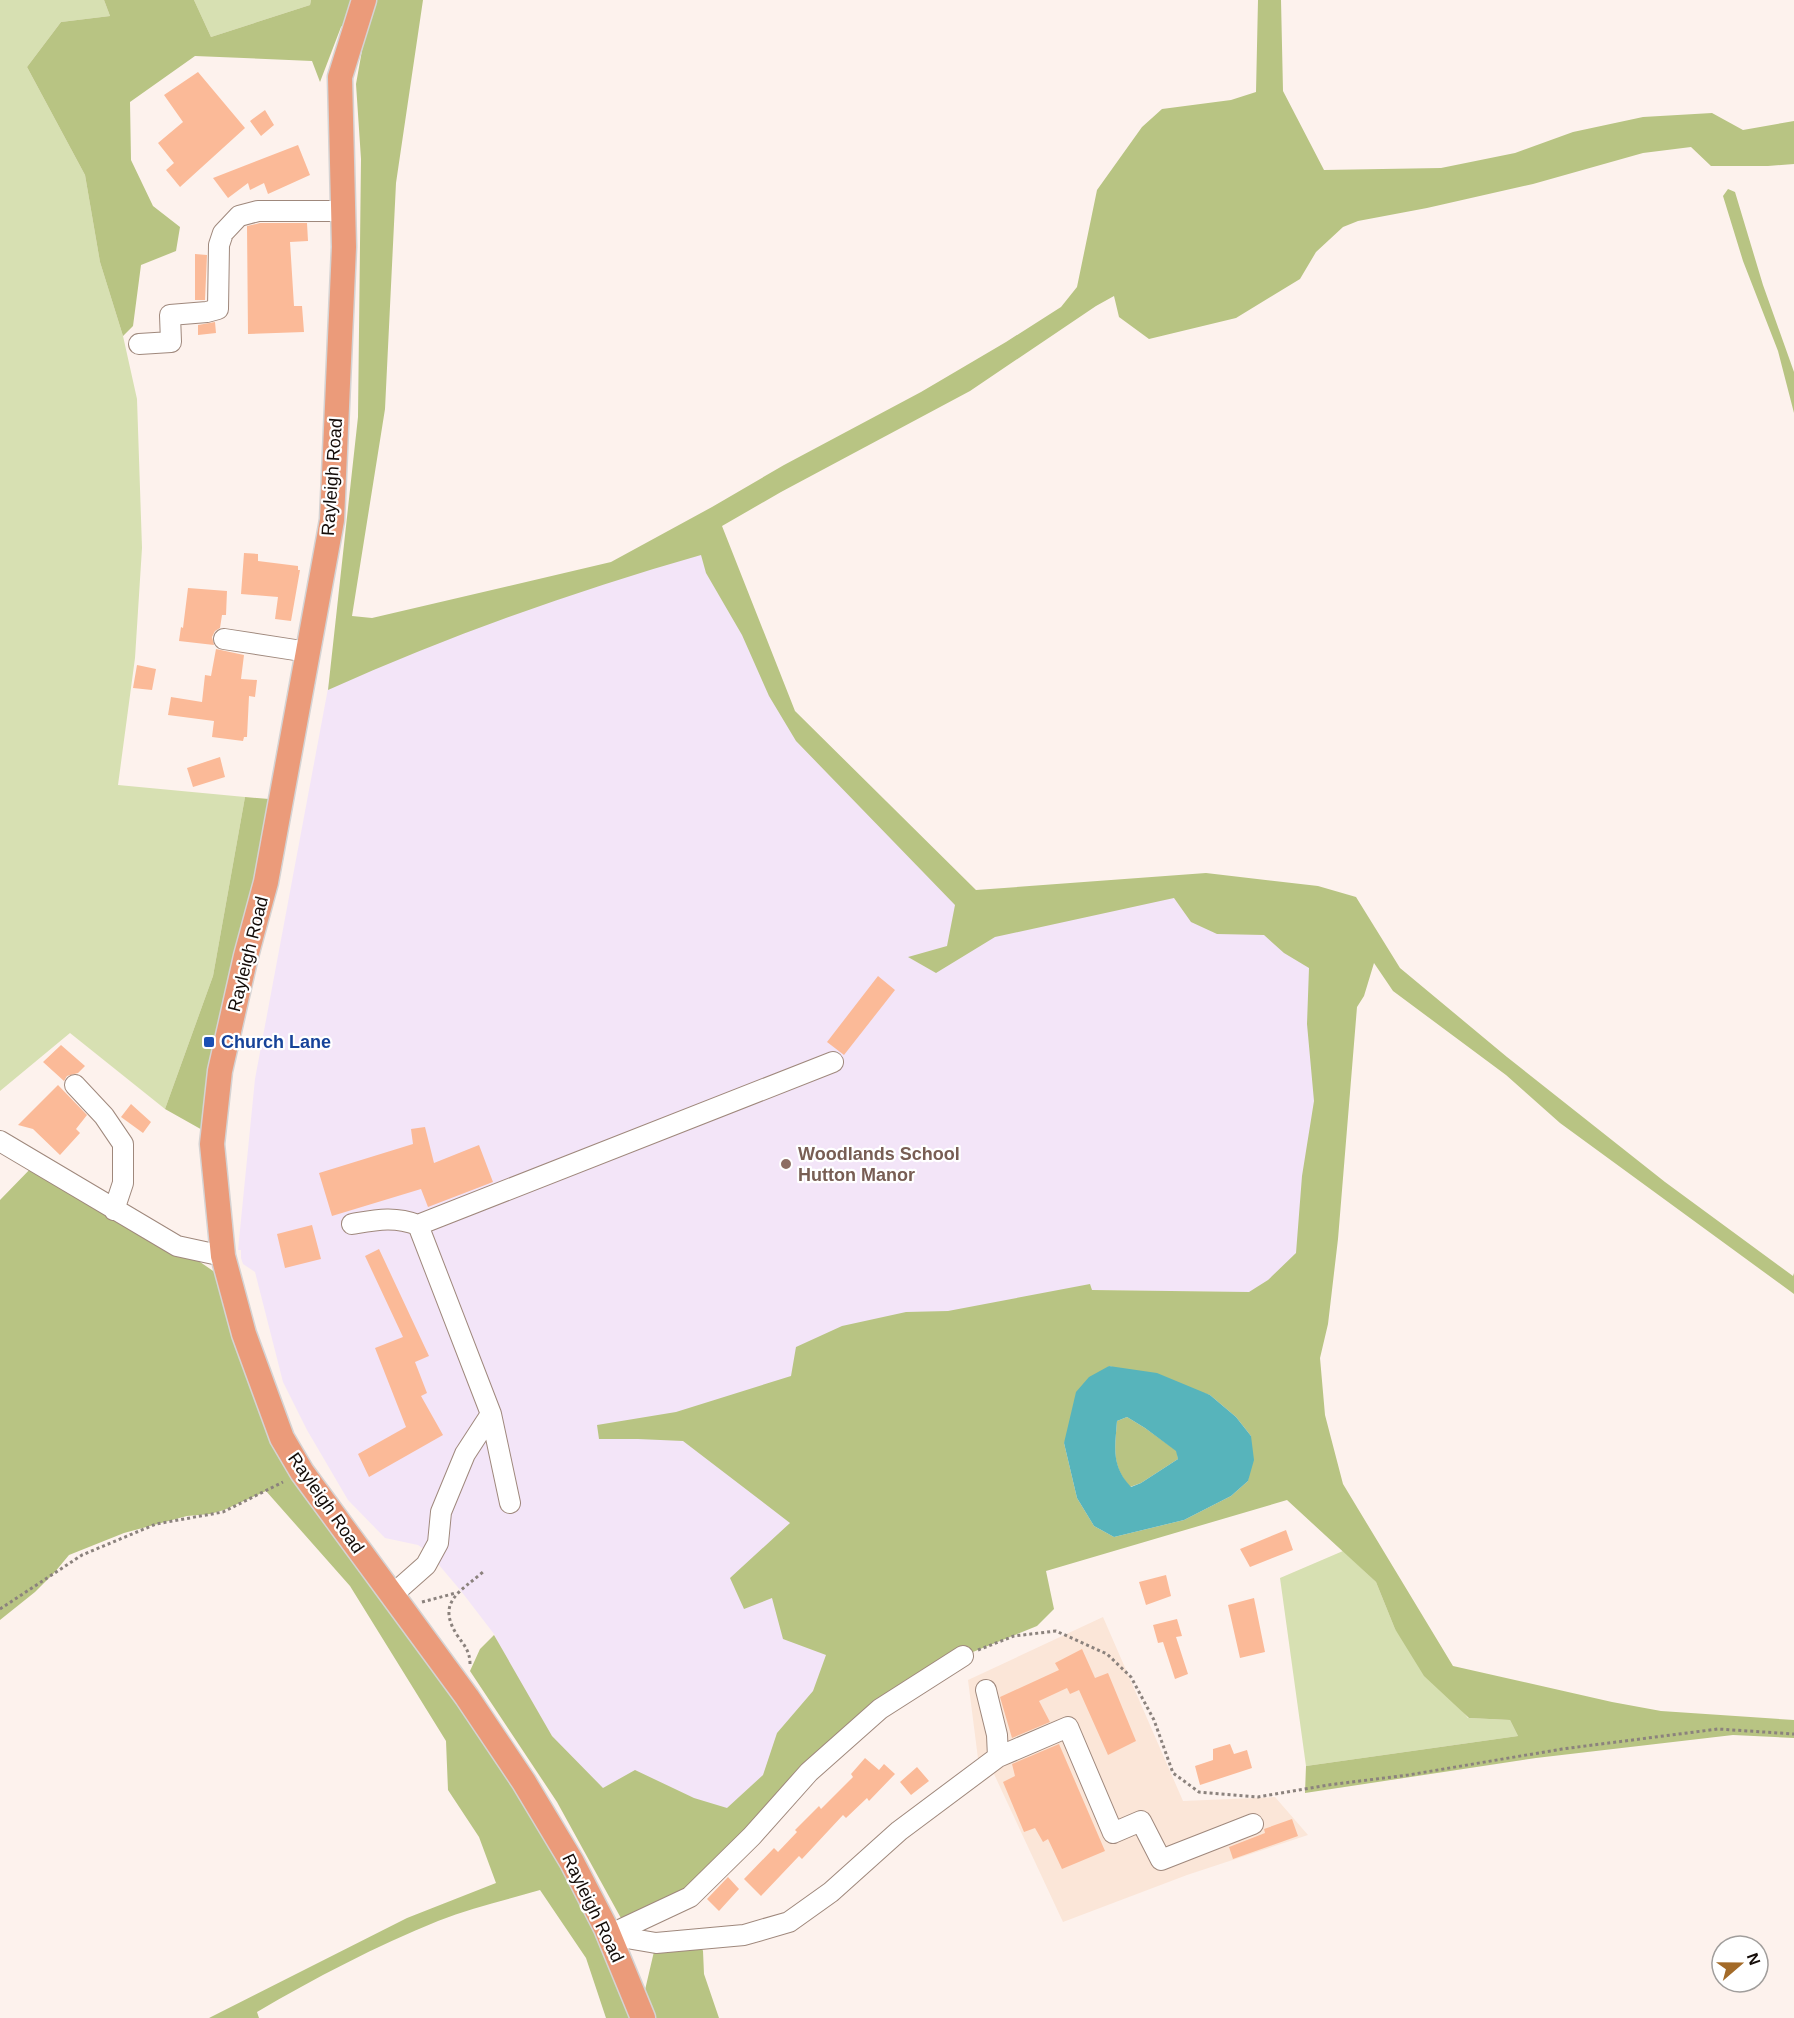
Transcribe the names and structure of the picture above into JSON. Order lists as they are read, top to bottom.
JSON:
{
  "streets": {
    "main road": ["Rayleigh Road"]
  },
  "places": {
    "transit": ["Church Lane"],
    "other": ["Woodlands School Hutton Manor"]
  },
  "north": "right"
}
